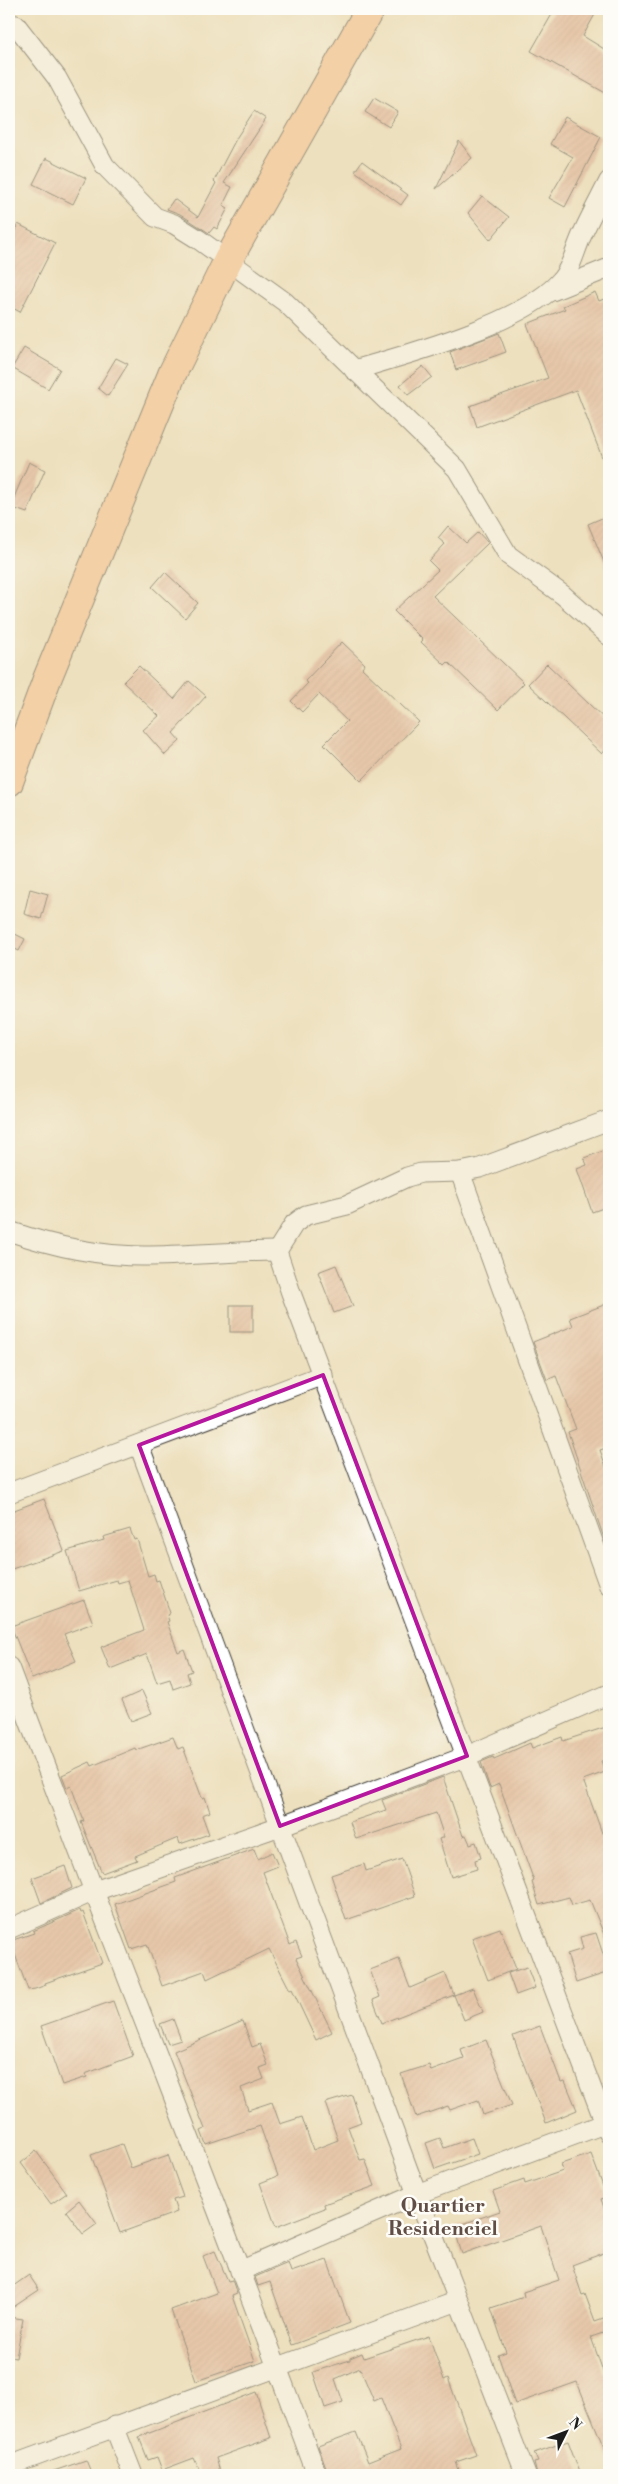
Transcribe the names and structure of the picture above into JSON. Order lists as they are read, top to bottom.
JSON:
{
  "districts": ["Quartier Residenciel"],
  "north": "top right"
}
